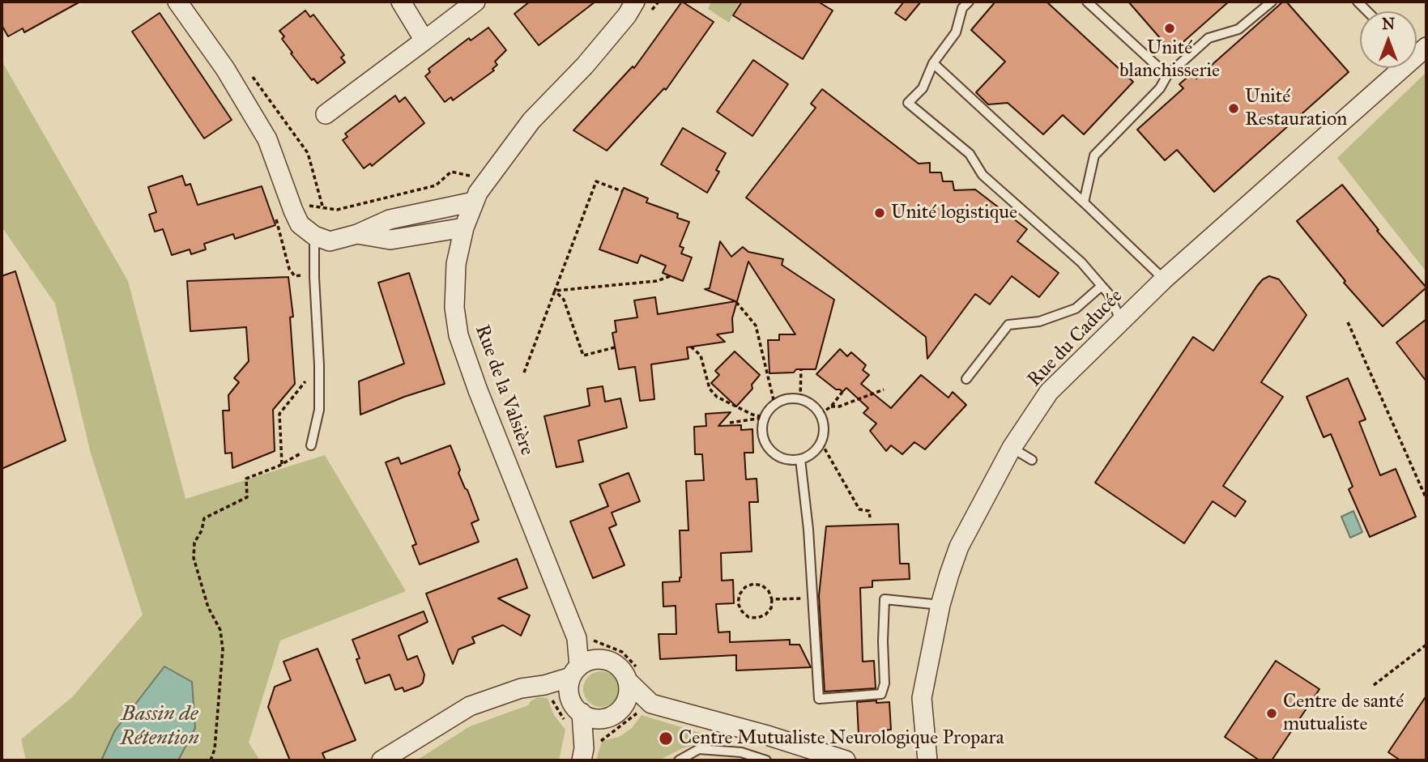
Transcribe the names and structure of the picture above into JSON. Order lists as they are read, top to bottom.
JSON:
{
  "streets": {
    "street": ["Rue du Caducée", "Rue de la Valsière"]
  },
  "water": ["Bassin de Rétention"],
  "places": [
    "Unité blanchisserie",
    "Unité Restauration",
    "Unité logistique",
    "Centre de santé mutualiste",
    "Centre Mutualiste Neurologique Propara"
  ],
  "north": "top"
}
